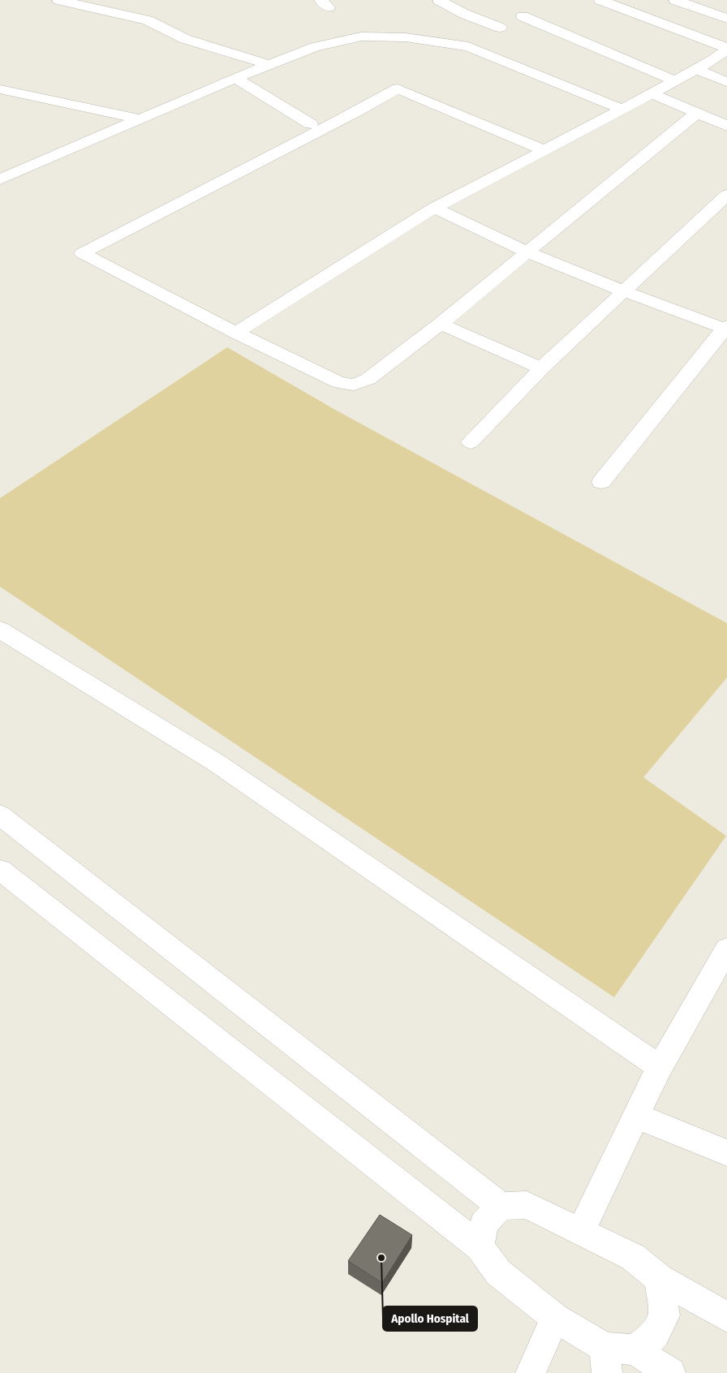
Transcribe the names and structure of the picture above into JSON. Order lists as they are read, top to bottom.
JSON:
{
  "places": ["Apollo Hospital"]
}
